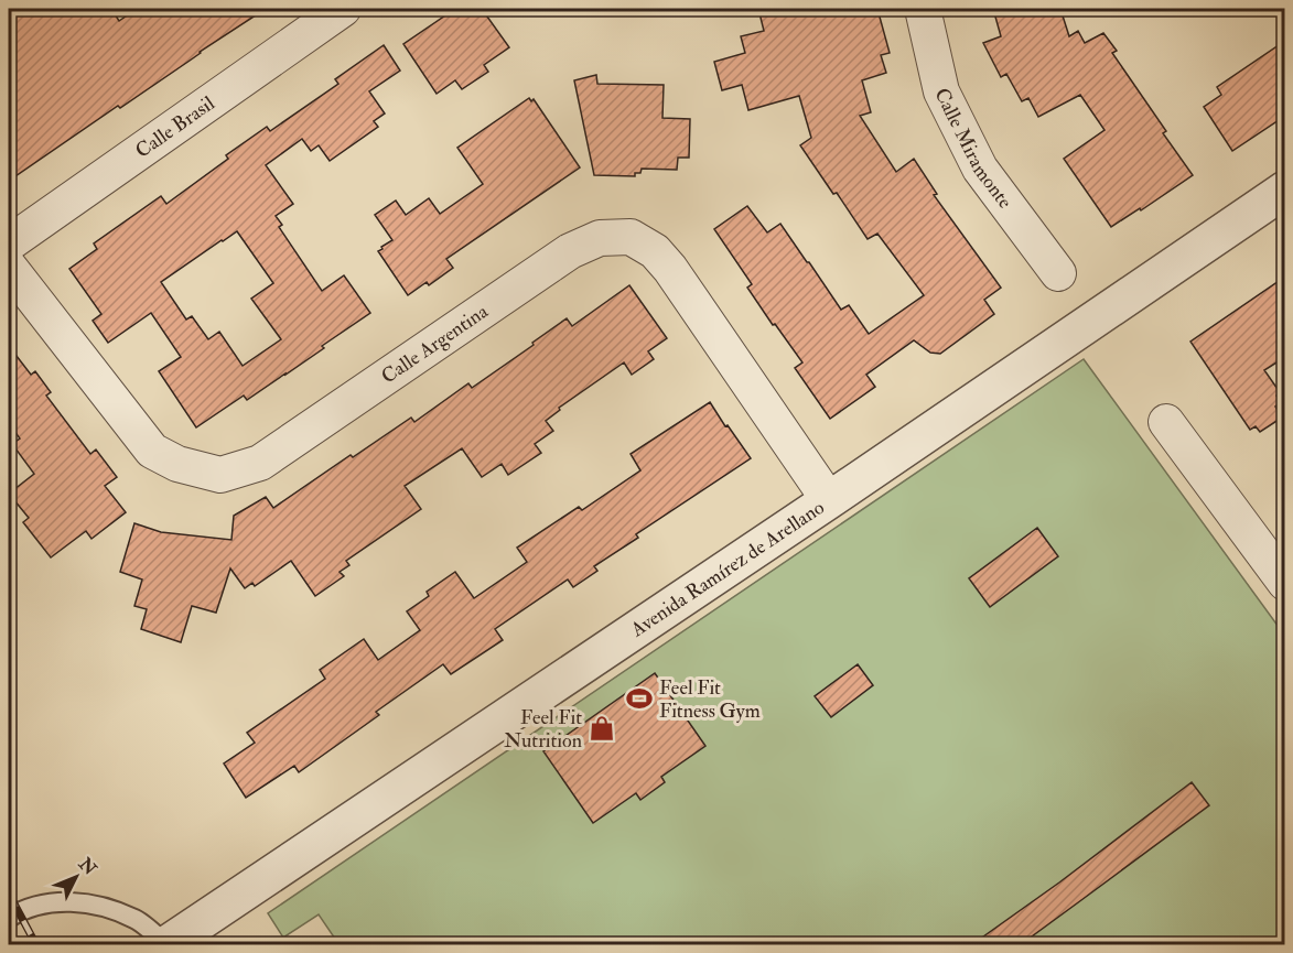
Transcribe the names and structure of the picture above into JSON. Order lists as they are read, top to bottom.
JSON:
{
  "streets": {
    "street": [
      "Calle Brasil",
      "Calle Miramonte",
      "Calle Argentina",
      "Avenida Ramírez de Arellano"
    ]
  },
  "crossings": [
    ["Calle Argentina", "Avenida Ramírez de Arellano"]
  ],
  "places": {
    "sports": ["Feel Fit Fitness Gym"],
    "shop": ["Feel Fit Nutrition"]
  },
  "north": "top right"
}
